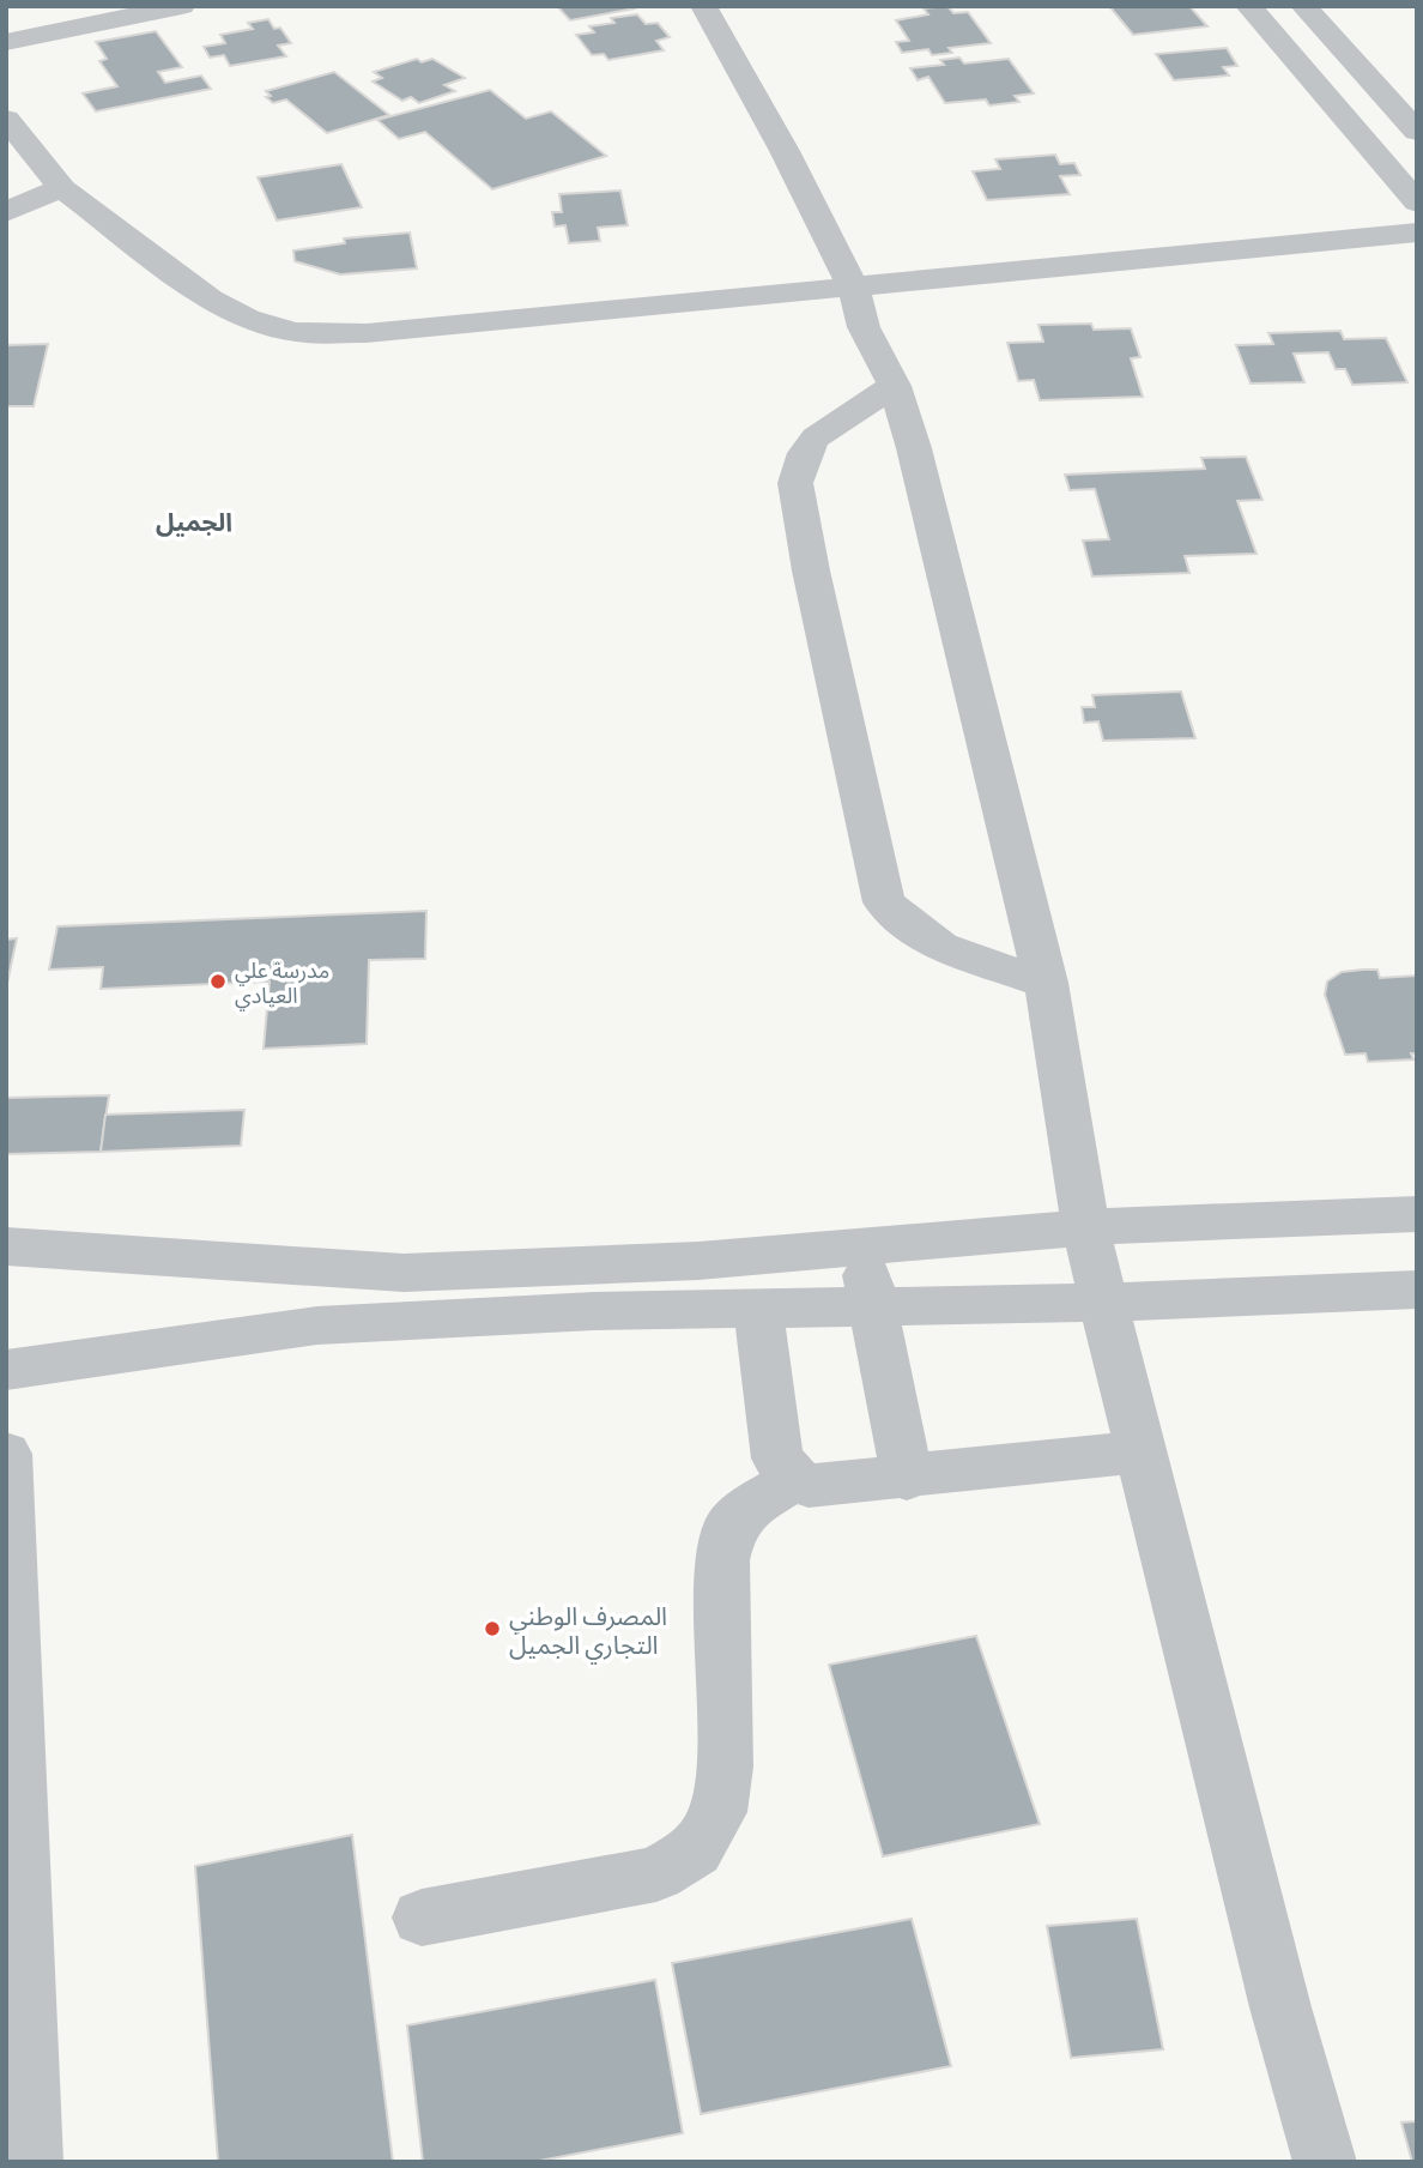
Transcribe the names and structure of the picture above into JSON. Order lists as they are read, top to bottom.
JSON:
{
  "districts": ["الجميل"],
  "places": ["مدرسة علي العيادي", "المصرف الوطني التجاري الجميل"]
}
